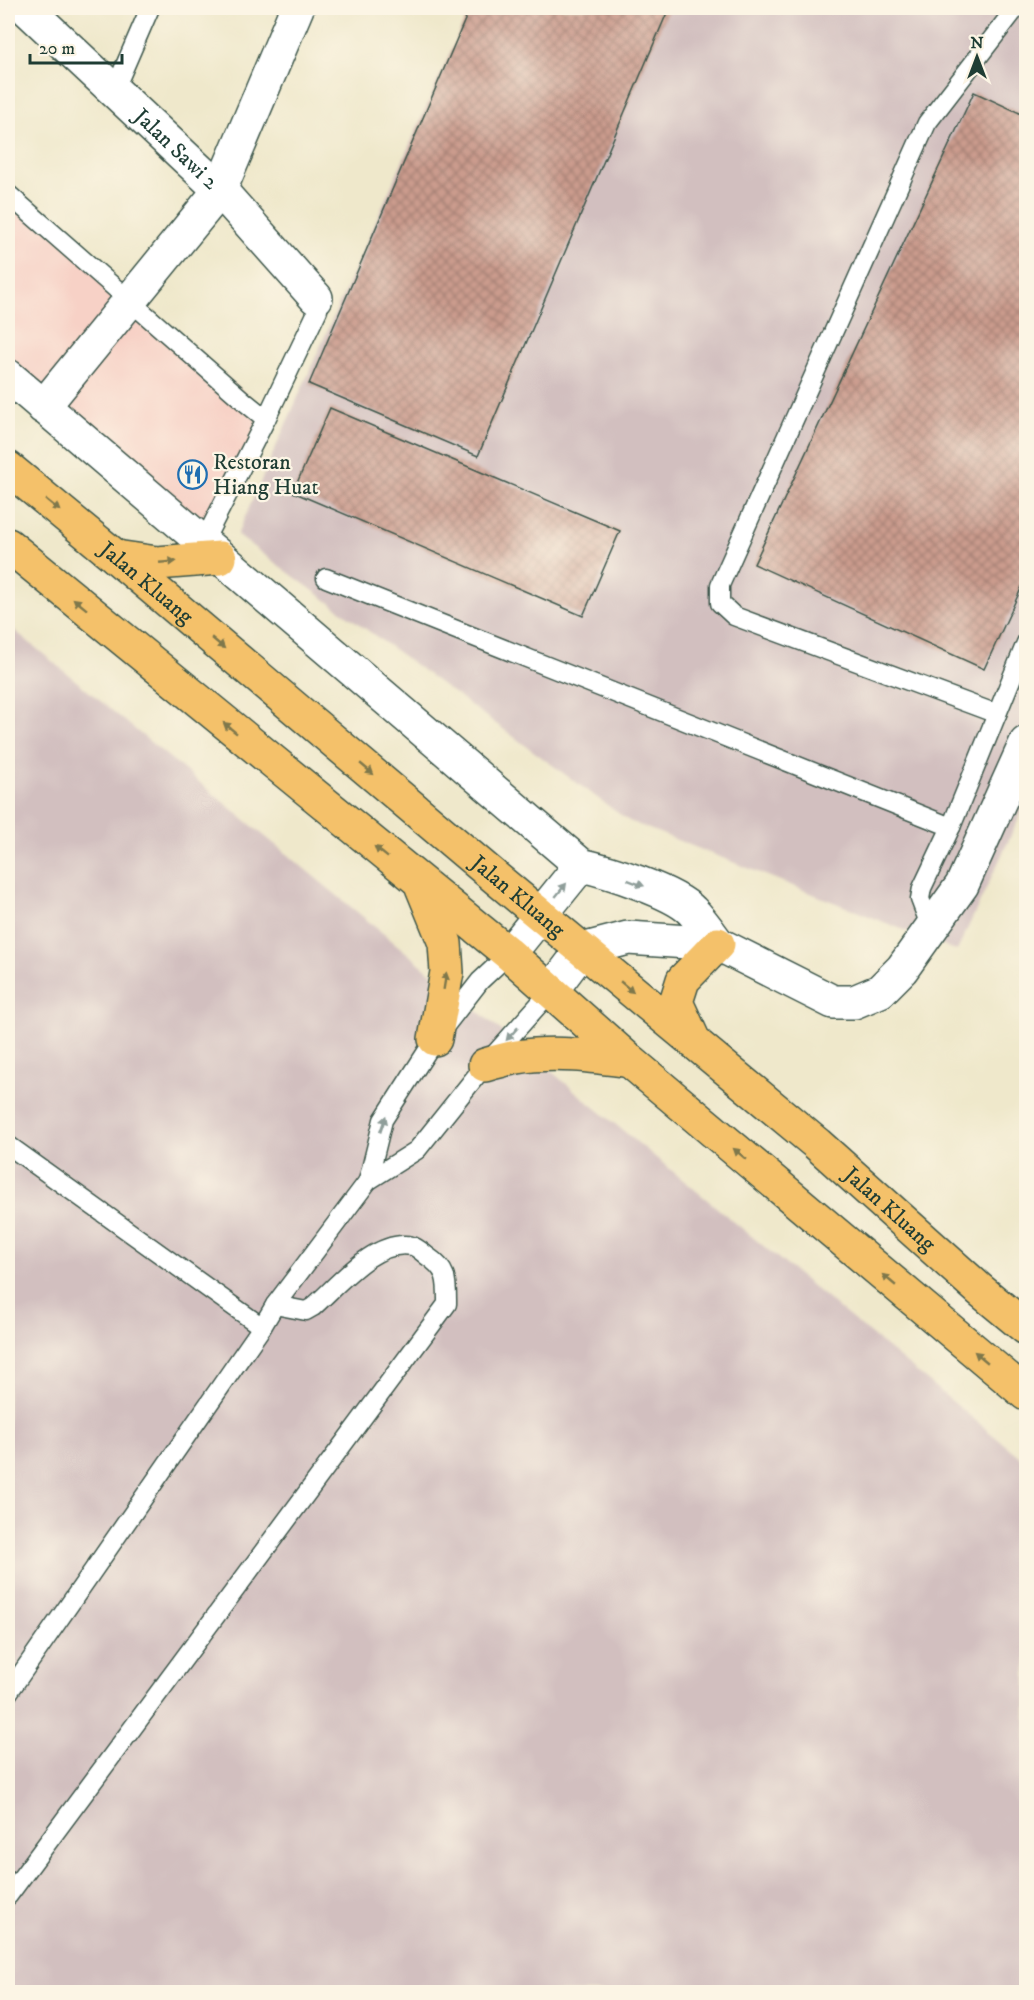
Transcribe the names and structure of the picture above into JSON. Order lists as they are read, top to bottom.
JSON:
{
  "streets": {
    "highway": ["Jalan Kluang"],
    "street": ["Jalan Sawi 2"]
  },
  "places": {
    "restaurant": ["Restoran Hiang Huat"]
  },
  "scale_bar": "20 m",
  "north": "top"
}
